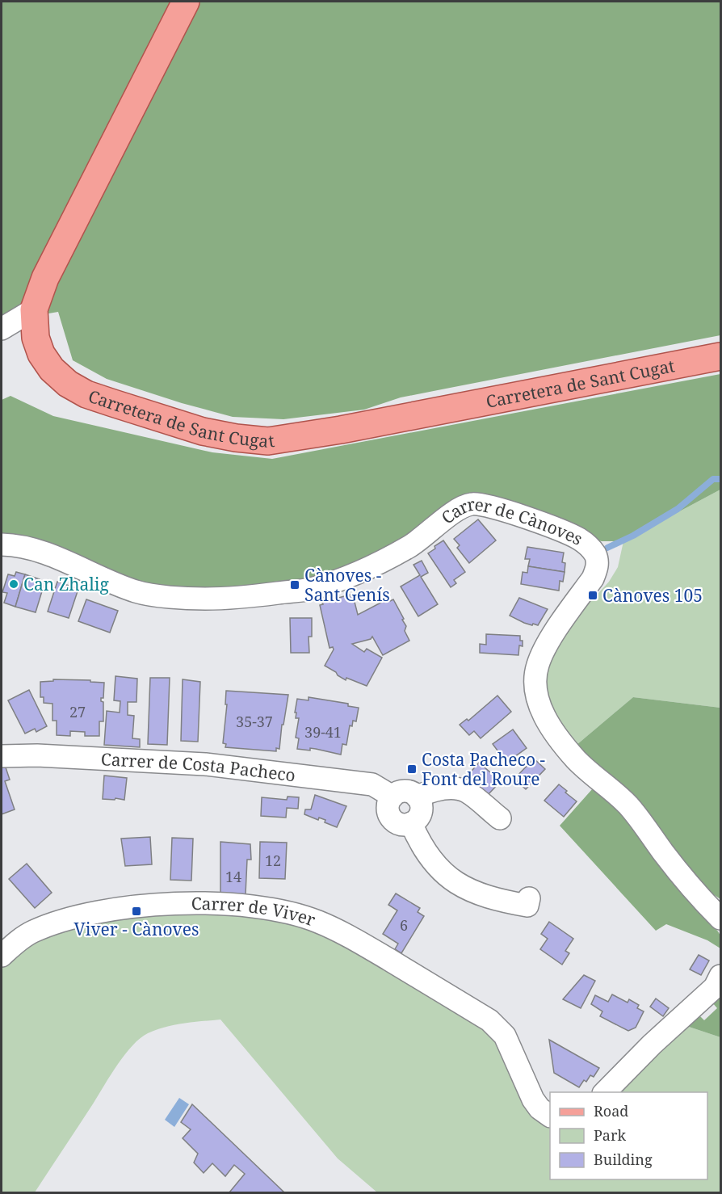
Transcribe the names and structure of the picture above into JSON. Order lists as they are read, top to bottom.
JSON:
{
  "streets": {
    "main road": ["Carretera de Sant Cugat"],
    "street": ["Carrer de Cànoves", "Carrer de Costa Pacheco", "Carrer de Viver"]
  },
  "places": {
    "other": ["Can Zhalig"],
    "transit": [
      "Cànoves - Sant Genís",
      "Cànoves 105",
      "Costa Pacheco - Font del Roure",
      "Viver - Cànoves"
    ]
  },
  "house_numbers": [
    "27",
    "35-37",
    "39-41",
    "12",
    "14",
    "6"
  ],
  "legend": ["Road", "Park", "Building"]
}
